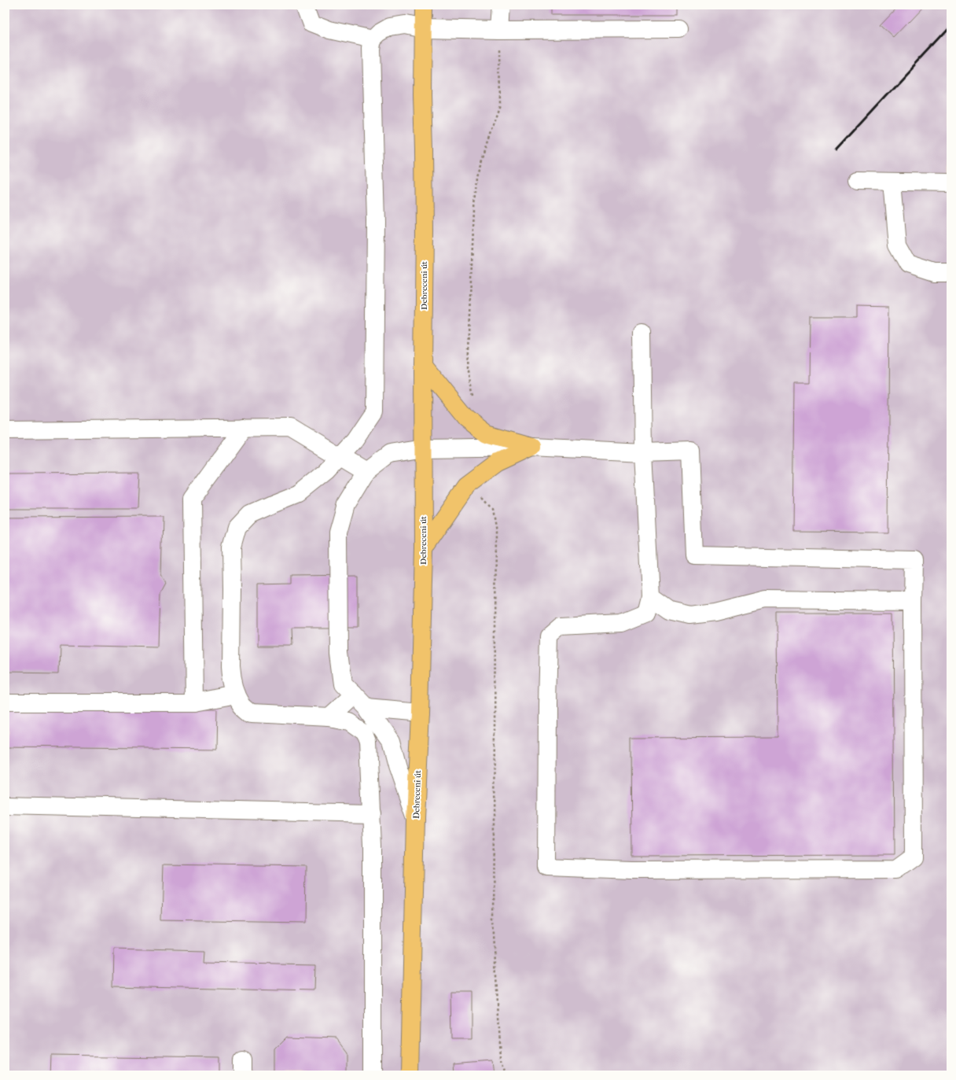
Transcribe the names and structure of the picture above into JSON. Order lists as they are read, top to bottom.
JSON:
{
  "streets": {
    "main road": ["Debreceni út"]
  }
}
